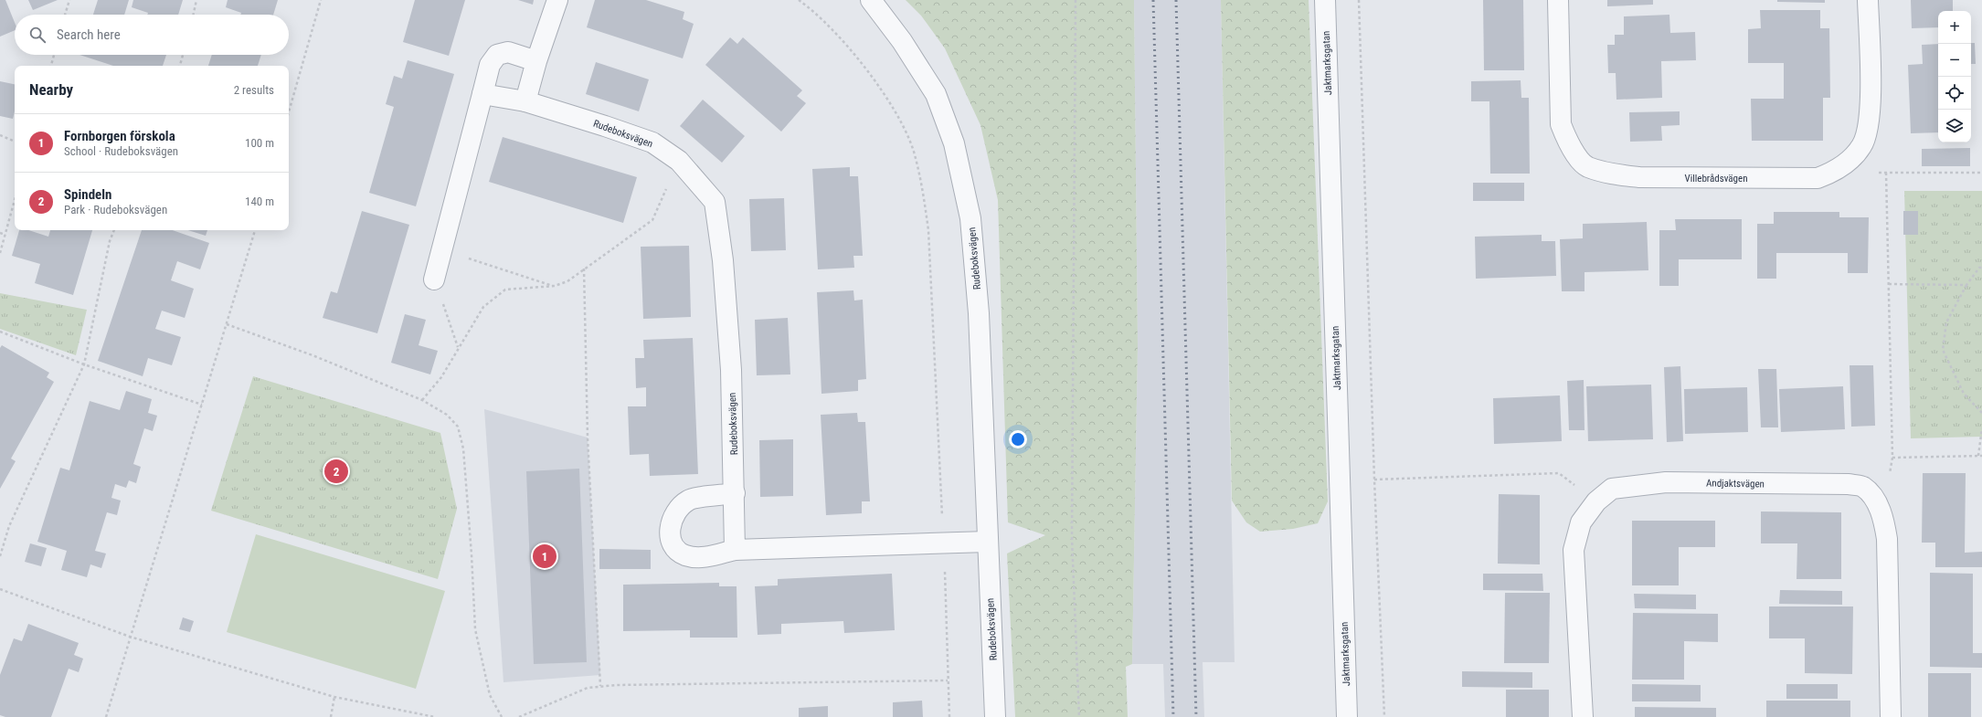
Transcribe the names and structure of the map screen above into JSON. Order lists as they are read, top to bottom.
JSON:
{
  "streets": {
    "street": [
      "Jaktmarksgatan",
      "Rudeboksvägen",
      "Villebrådsvägen",
      "Andjaktsvägen"
    ]
  },
  "page": {
    "map_buttons": ["+", "−"],
    "search": "Search here",
    "heading": ["Nearby", "2 results"],
    "list": [
      {
        "mark": "1",
        "name": "Fornborgen förskola",
        "note": "School · Rudeboksvägen",
        "value": "100 m"
      },
      {
        "mark": "2",
        "name": "Spindeln",
        "note": "Park · Rudeboksvägen",
        "value": "140 m"
      }
    ],
    "pins": ["2", "1"]
  }
}
